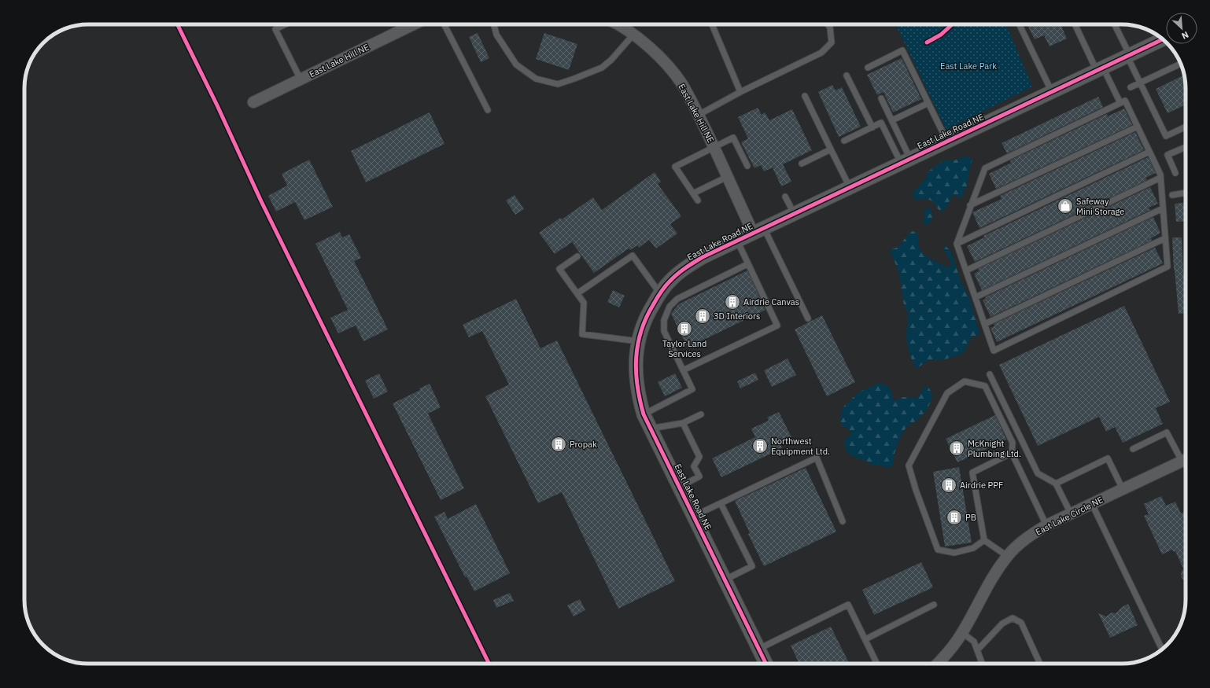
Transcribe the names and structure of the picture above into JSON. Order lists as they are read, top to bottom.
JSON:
{
  "streets": {
    "street": ["East Lake Hill NE", "East Lake Road NE", "East Lake Circle NE"]
  },
  "crossings": [
    ["East Lake Hill NE", "East Lake Road NE"]
  ],
  "parks": ["East Lake Park"],
  "places": {
    "shop": ["Safeway Mini Storage"],
    "building": [
      "Airdrie Canvas",
      "3D Interiors",
      "Taylor Land Services",
      "Propak",
      "Northwest Equipment Ltd.",
      "McKnight Plumbing Ltd.",
      "Airdrie PPF",
      "PB"
    ]
  },
  "north": "bottom right"
}
